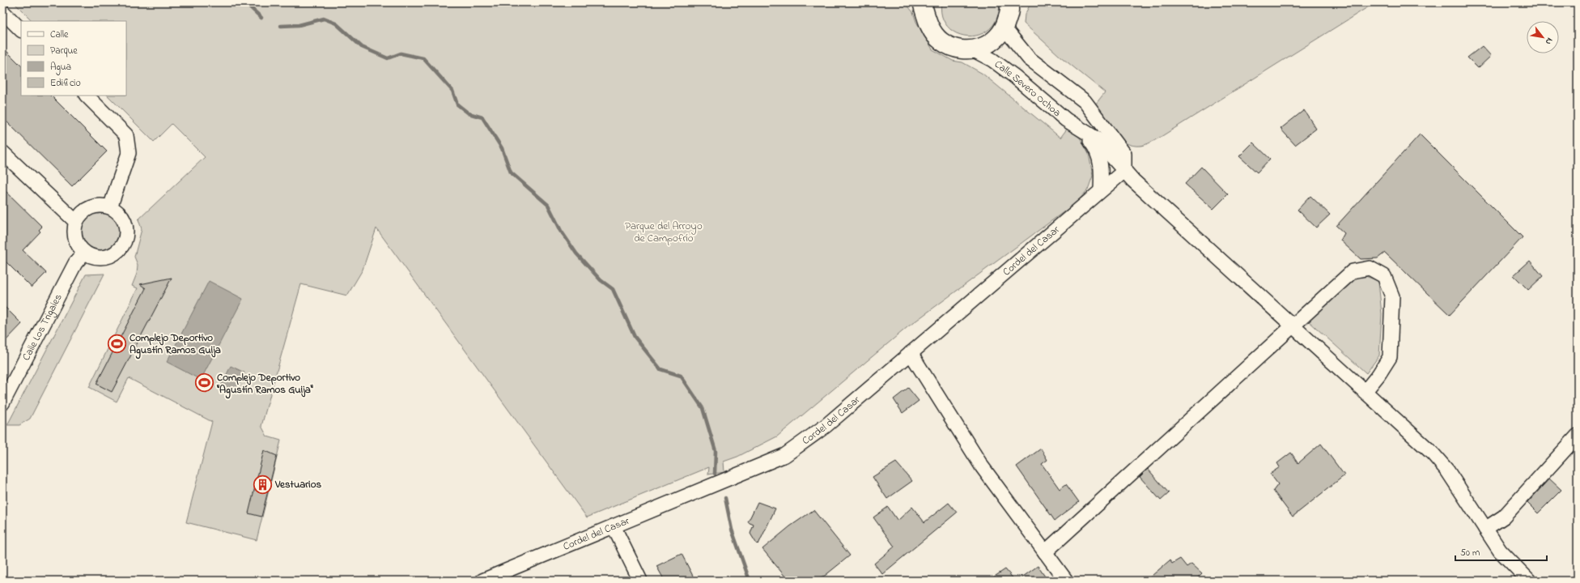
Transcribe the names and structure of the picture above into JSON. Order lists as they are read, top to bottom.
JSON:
{
  "streets": {
    "street": ["Calle Severo Ochoa", "Cordel del Casar", "Calle Los Trigales"]
  },
  "crossings": [
    ["Calle Severo Ochoa", "Cordel del Casar"]
  ],
  "parks": ["Parque del Arroyo de Campofrío"],
  "places": {
    "sports": ["Complejo Deportivo Agustín Ramos Guija", "Complejo Deportivo \"Agustín Ramos Guija\""],
    "building": ["Vestuarios"]
  },
  "legend": [
    "Calle",
    "Parque",
    "Agua",
    "Edificio"
  ],
  "scale_bar": "50 m",
  "north": "bottom right"
}
